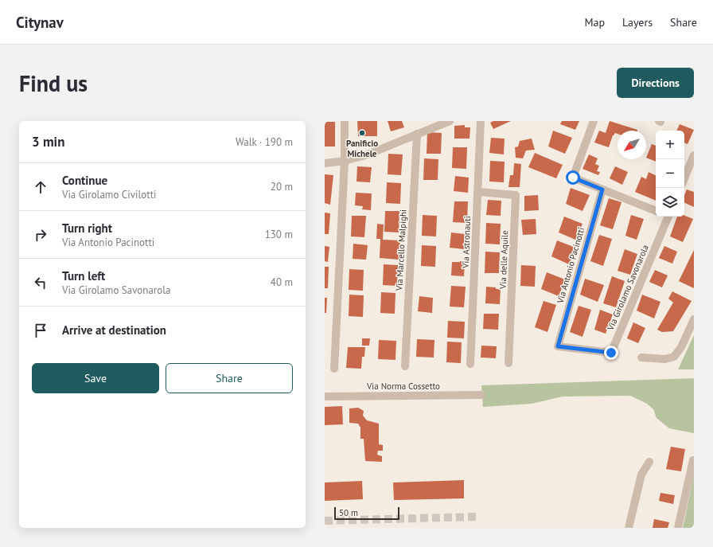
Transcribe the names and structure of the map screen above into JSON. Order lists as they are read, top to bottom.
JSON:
{
  "streets": {
    "street": [
      "Via Astronauti",
      "Via Marcello Malpighi",
      "Via delle Aquile",
      "Via Antonio Pacinotti",
      "Via Girolamo Savonarola",
      "Via Norma Cossetto"
    ]
  },
  "crossings": [
    ["Via Astronauti", "Via delle Aquile"],
    ["Via Antonio Pacinotti", "Via Girolamo Savonarola"]
  ],
  "places": ["Panificio Michele"],
  "scale_bar": "50 m",
  "north": "bottom left",
  "page": {
    "header": "Citynav",
    "nav": ["Map", "Layers", "Share"],
    "buttons": [
      "Directions",
      ["Save", "Share"]
    ],
    "title": "Find us",
    "heading": ["3 min", "Walk · 190 m"],
    "map_buttons": ["+", "−"],
    "list": [
      ["Continue", "Via Girolamo Civilotti", "20 m"],
      ["Turn right", "Via Antonio Pacinotti", "130 m"],
      ["Turn left", "Via Girolamo Savonarola", "40 m"],
      "Arrive at destination"
    ],
    "scale": "50 m"
  }
}
